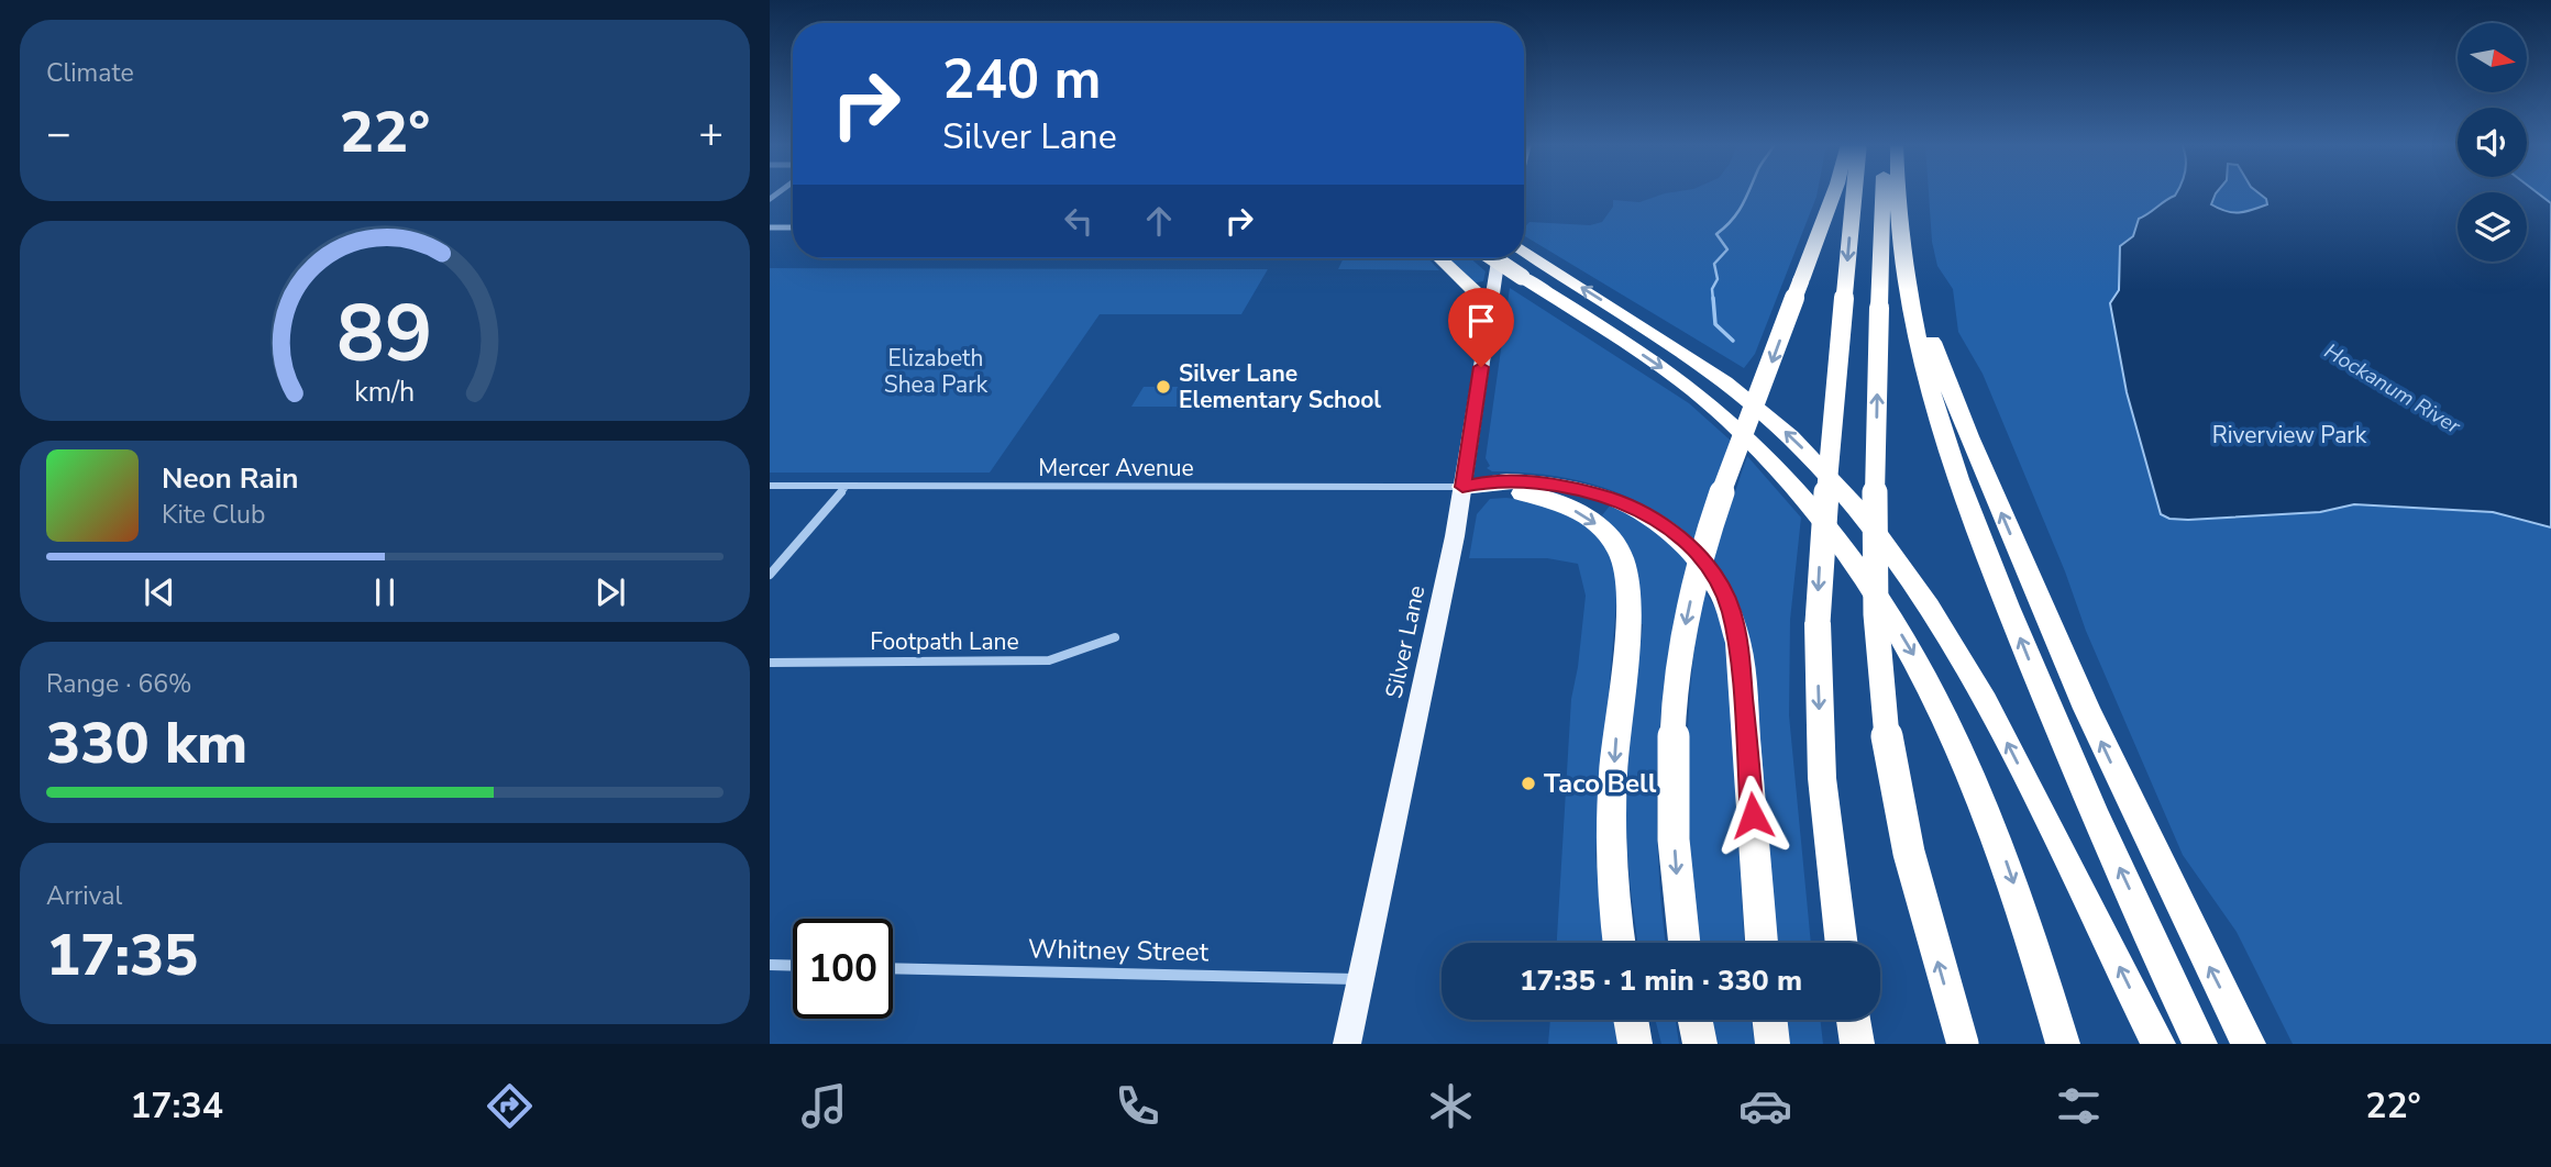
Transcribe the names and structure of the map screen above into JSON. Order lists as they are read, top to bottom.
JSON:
{
  "streets": {
    "main road": ["Silver Lane"],
    "street": ["Mercer Avenue", "Footpath Lane", "Whitney Street"]
  },
  "crossings": [
    ["Mercer Avenue", "Silver Lane"],
    ["Silver Lane", "Whitney Street"]
  ],
  "water": ["Hockanum River"],
  "parks": ["Elizabeth Shea Park", "Riverview Park"],
  "places": ["Silver Lane Elementary School", "Taco Bell"],
  "north": "right",
  "page": {
    "tile": [
      "Climate",
      ["Range · 66%", "330 km"],
      ["Arrival", "17:35"]
    ],
    "turn": ["240 m", "Silver Lane"],
    "heat": ["−", "22°", "+"],
    "song": ["Neon Rain", "Kite Club"],
    "limit": "100",
    "trip": "17:35 · 1 min · 330 m",
    "tabs": ["17:34", "22°"],
    "gauge": ["89", "km/h"]
  }
}
